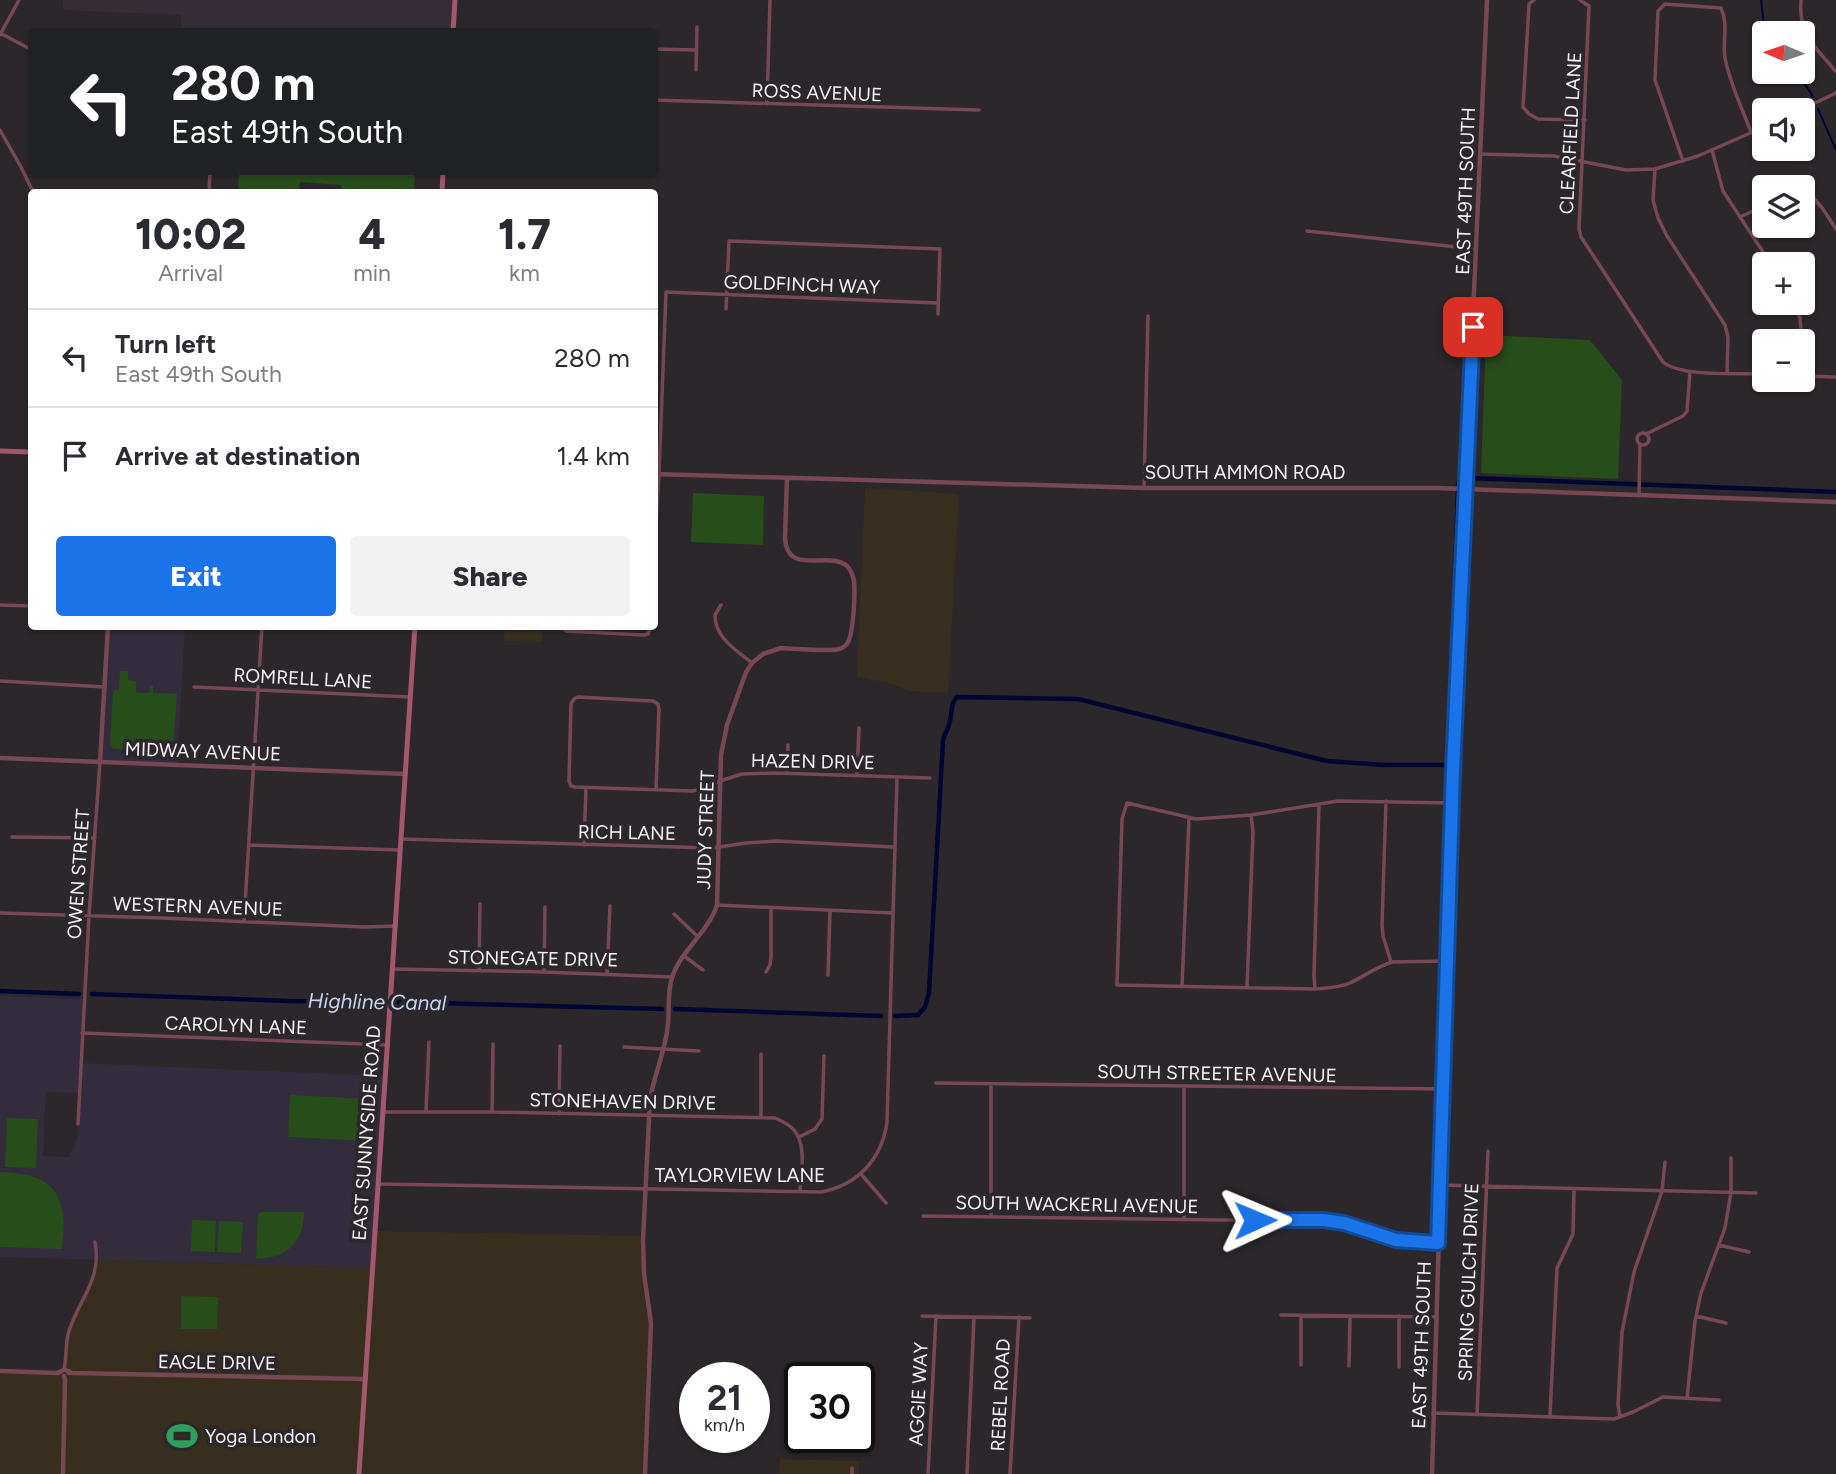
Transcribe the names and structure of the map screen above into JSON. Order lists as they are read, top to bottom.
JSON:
{
  "streets": {
    "main road": ["EAST SUNNYSIDE ROAD"],
    "street": [
      "ROSS AVENUE",
      "CLEARFIELD LANE",
      "EAST 49TH SOUTH",
      "GOLDFINCH WAY",
      "SOUTH AMMON ROAD",
      "ROMRELL LANE",
      "MIDWAY AVENUE",
      "HAZEN DRIVE",
      "JUDY STREET",
      "RICH LANE",
      "OWEN STREET",
      "WESTERN AVENUE",
      "STONEGATE DRIVE",
      "CAROLYN LANE",
      "SOUTH STREETER AVENUE",
      "STONEHAVEN DRIVE",
      "TAYLORVIEW LANE",
      "SOUTH WACKERLI AVENUE",
      "SPRING GULCH DRIVE",
      "EAGLE DRIVE",
      "AGGIE WAY",
      "REBEL ROAD"
    ]
  },
  "crossings": [
    ["EAST 49TH SOUTH", "SOUTH AMMON ROAD"],
    ["EAST 49TH SOUTH", "SOUTH STREETER AVENUE"],
    ["EAST 49TH SOUTH", "SOUTH WACKERLI AVENUE"],
    ["ROMRELL LANE", "EAST SUNNYSIDE ROAD"],
    ["MIDWAY AVENUE", "OWEN STREET"],
    ["MIDWAY AVENUE", "EAST SUNNYSIDE ROAD"],
    ["HAZEN DRIVE", "JUDY STREET"],
    ["HAZEN DRIVE", "TAYLORVIEW LANE"],
    ["JUDY STREET", "RICH LANE"],
    ["JUDY STREET", "STONEGATE DRIVE"],
    ["JUDY STREET", "STONEHAVEN DRIVE"],
    ["JUDY STREET", "TAYLORVIEW LANE"],
    ["RICH LANE", "EAST SUNNYSIDE ROAD"],
    ["RICH LANE", "TAYLORVIEW LANE"],
    ["OWEN STREET", "WESTERN AVENUE"],
    ["OWEN STREET", "CAROLYN LANE"],
    ["WESTERN AVENUE", "EAST SUNNYSIDE ROAD"],
    ["STONEGATE DRIVE", "EAST SUNNYSIDE ROAD"],
    ["CAROLYN LANE", "EAST SUNNYSIDE ROAD"],
    ["STONEHAVEN DRIVE", "EAST SUNNYSIDE ROAD"],
    ["EAST SUNNYSIDE ROAD", "TAYLORVIEW LANE"],
    ["EAST SUNNYSIDE ROAD", "EAGLE DRIVE"]
  ],
  "water": ["Highline Canal"],
  "places": {
    "sports": ["Yoga London"]
  },
  "north": "left",
  "page": {
    "map_buttons": ["+", "−"],
    "turn": ["280 m", "East 49th South"],
    "eta": [
      "10:02",
      "Arrival",
      "4",
      "min",
      "1.7",
      "km"
    ],
    "list": [
      {
        "name": "Turn left",
        "note": "East 49th South",
        "value": "280 m"
      },
      {
        "name": "Arrive at destination",
        "value": "1.4 km"
      }
    ],
    "buttons": ["Exit", "Share"],
    "speed": "21 km/h",
    "limit": "30"
  }
}
